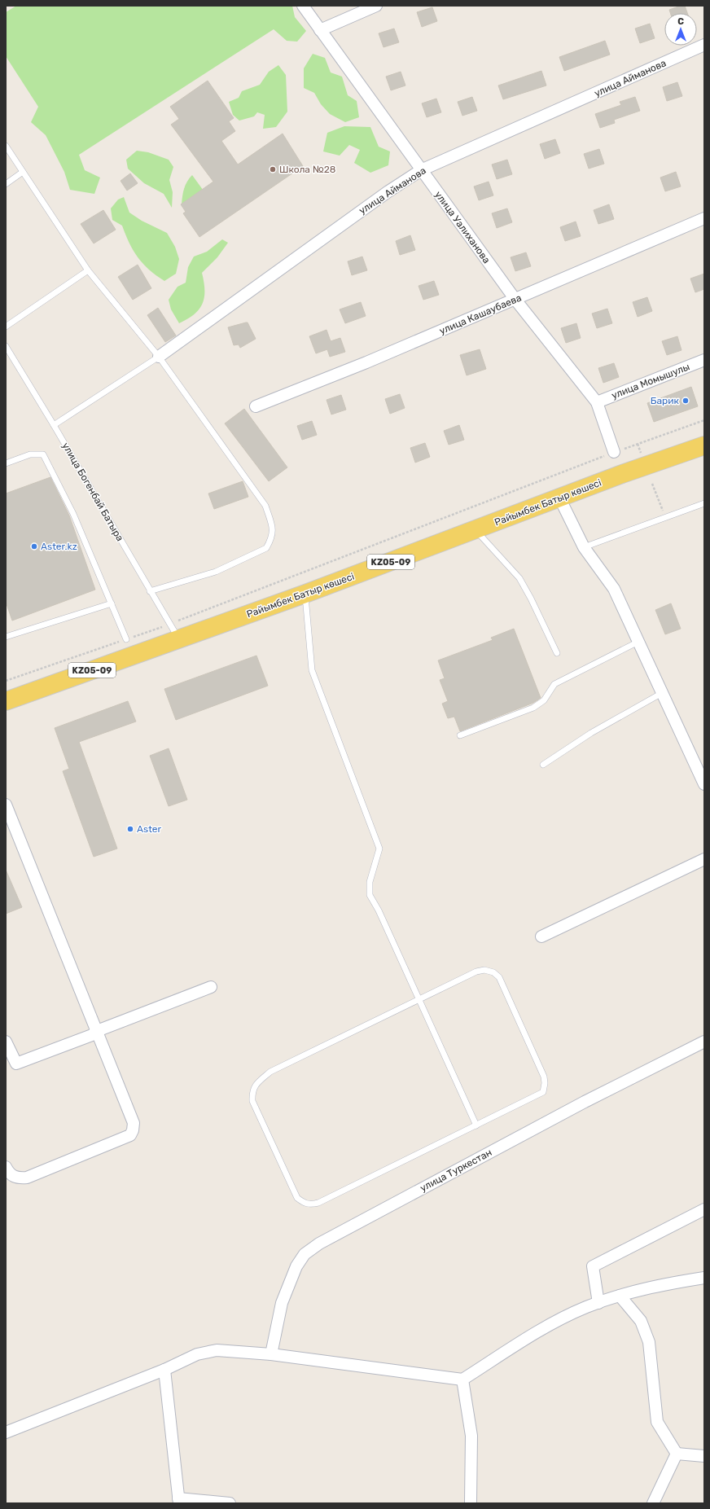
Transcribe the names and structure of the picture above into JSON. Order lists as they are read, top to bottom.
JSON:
{
  "streets": {
    "main road": ["Райымбек Батыр көшесі", "KZ05-09"],
    "street": [
      "улица Айманова",
      "улица Уалиханова",
      "улица Кашаубаева",
      "улица Момышулы",
      "улица Туркестан"
    ],
    "lane": ["улица Богенбай Батыра"]
  },
  "crossings": [
    ["улица Айманова", "улица Уалиханова"],
    ["улица Уалиханова", "улица Кашаубаева"],
    ["улица Уалиханова", "улица Момышулы"],
    ["улица Богенбай Батыра", "Райымбек Батыр көшесі"]
  ],
  "places": [
    "Школа №28",
    "Барик",
    "Aster.kz",
    "Aster"
  ],
  "north": "top"
}
